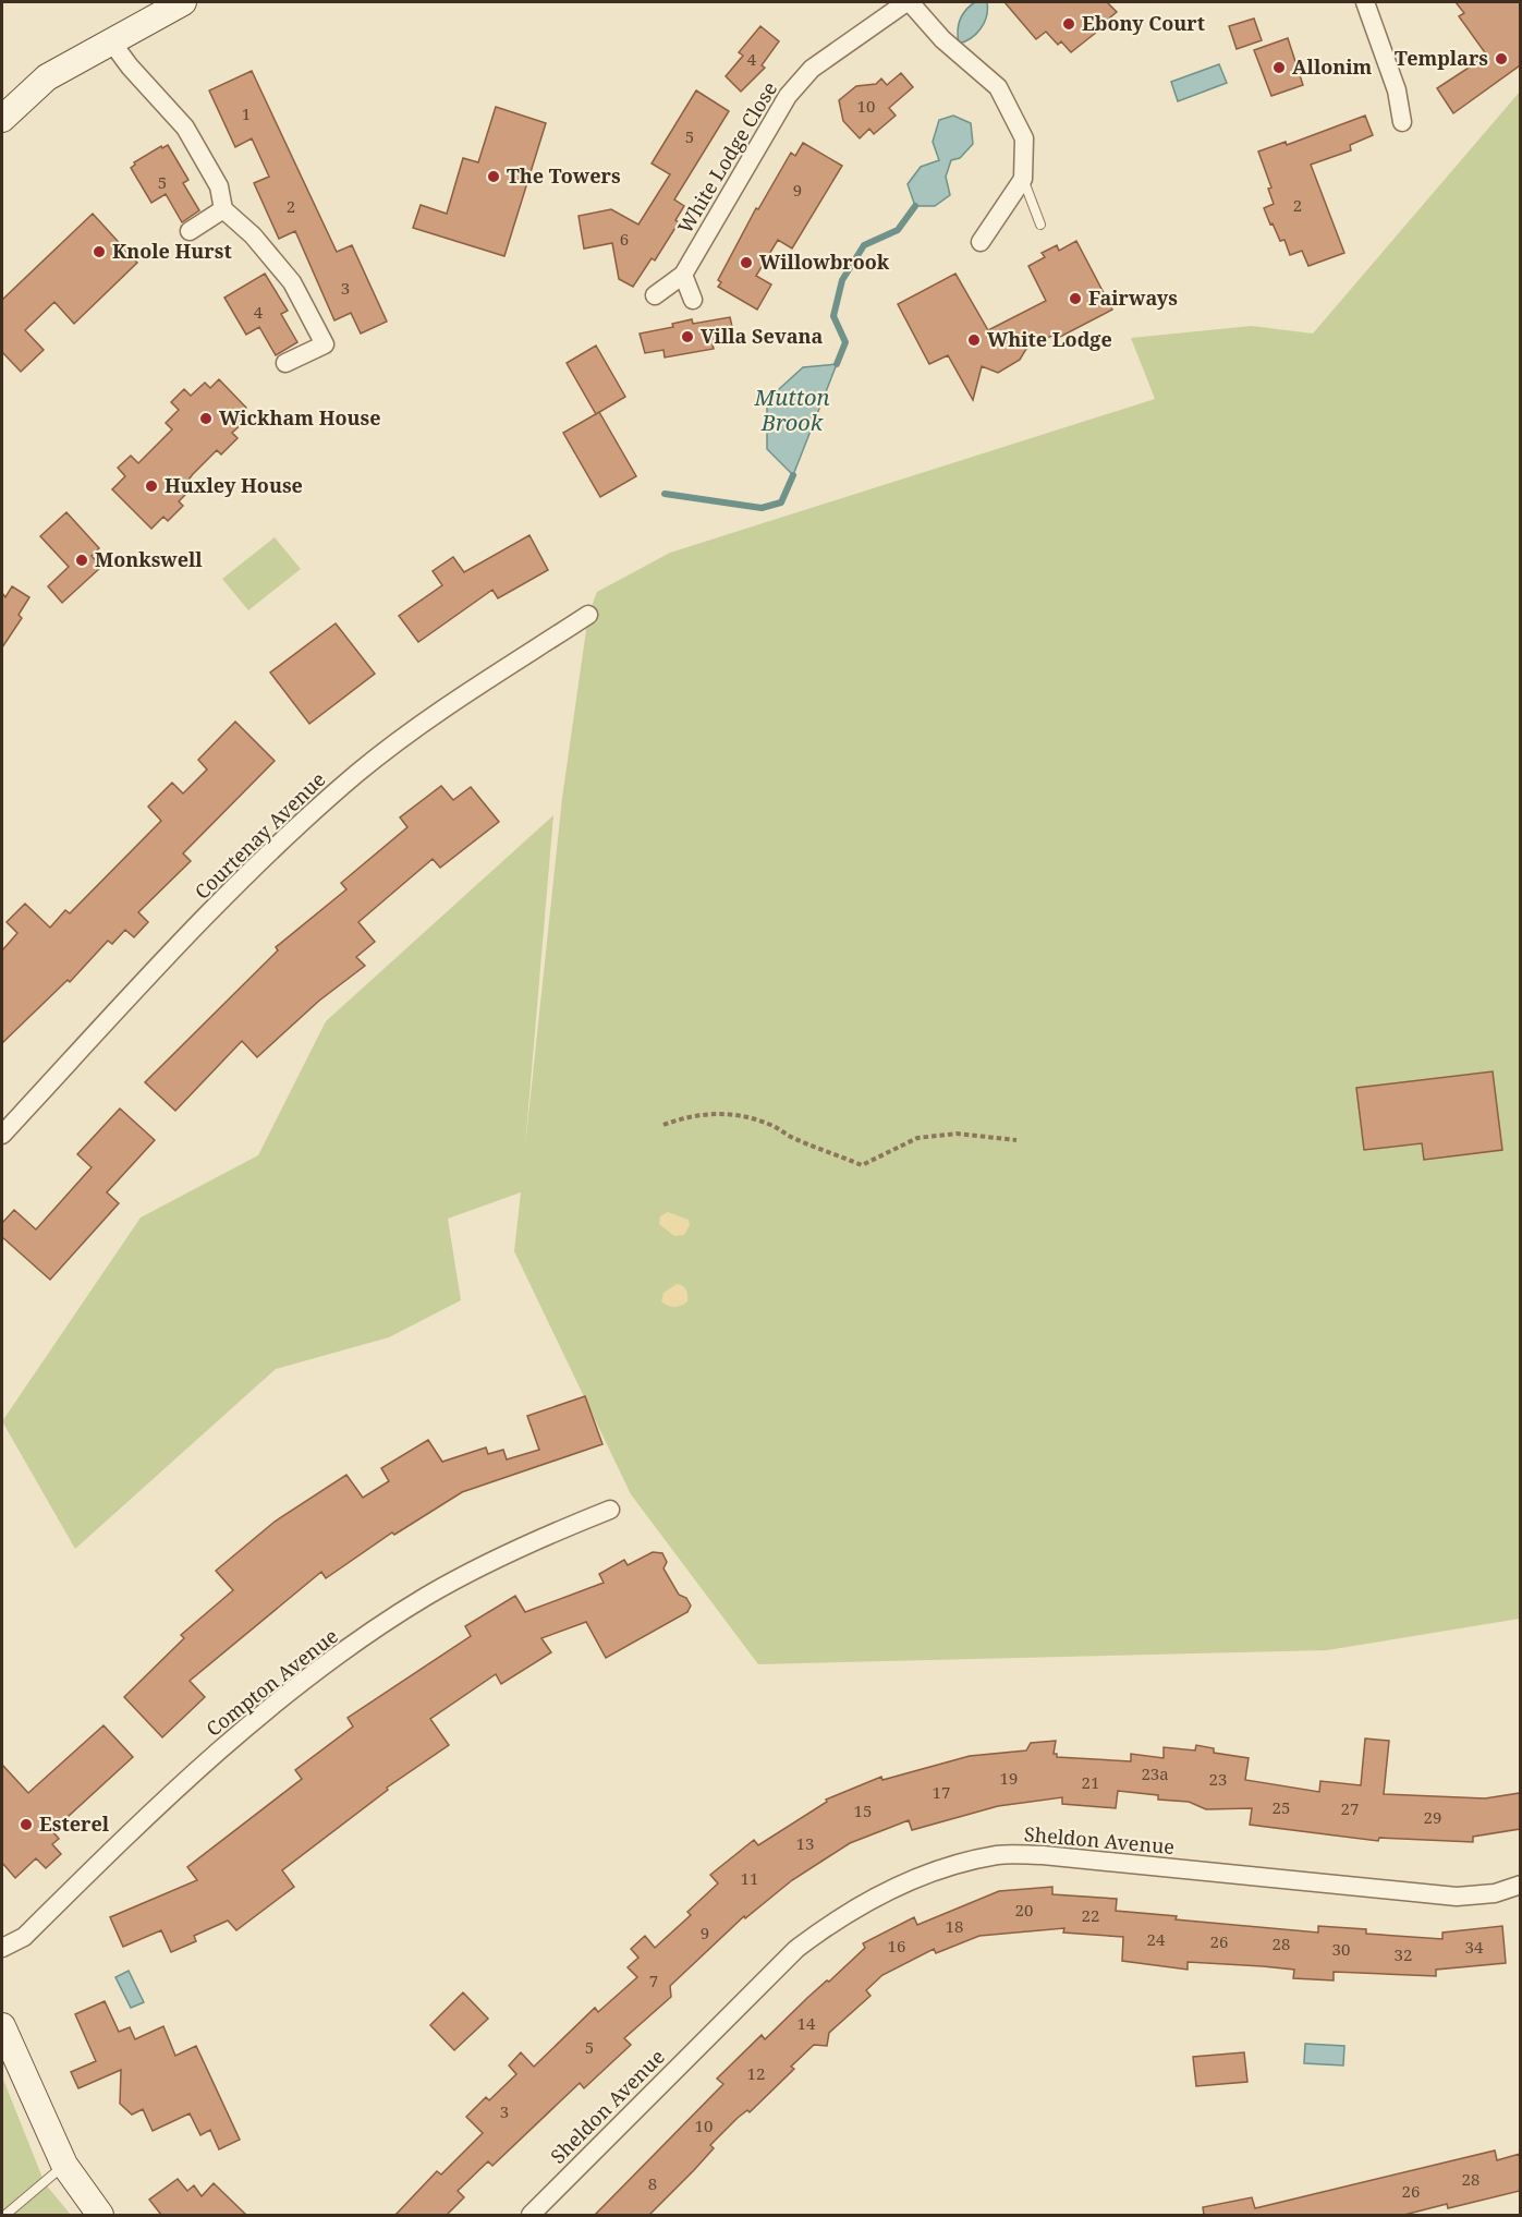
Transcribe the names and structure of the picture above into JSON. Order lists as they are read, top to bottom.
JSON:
{
  "streets": {
    "street": [
      "White Lodge Close",
      "Courtenay Avenue",
      "Compton Avenue",
      "Sheldon Avenue"
    ]
  },
  "water": ["Mutton Brook"],
  "places": [
    "Ebony Court",
    "Templars",
    "Allonim",
    "The Towers",
    "Knole Hurst",
    "Willowbrook",
    "Fairways",
    "Villa Sevana",
    "White Lodge",
    "Wickham House",
    "Huxley House",
    "Monkswell",
    "Esterel"
  ],
  "house_numbers": [
    "4",
    "10",
    "1",
    "5",
    "5",
    "9",
    "2",
    "2",
    "6",
    "3",
    "4",
    "23a",
    "19",
    "23",
    "21",
    "17",
    "25",
    "27",
    "15",
    "29",
    "13",
    "11",
    "20",
    "22",
    "18",
    "9",
    "24",
    "26",
    "28",
    "16",
    "34",
    "30",
    "32",
    "7",
    "14",
    "5",
    "12",
    "3",
    "10",
    "28",
    "8",
    "26"
  ]
}
